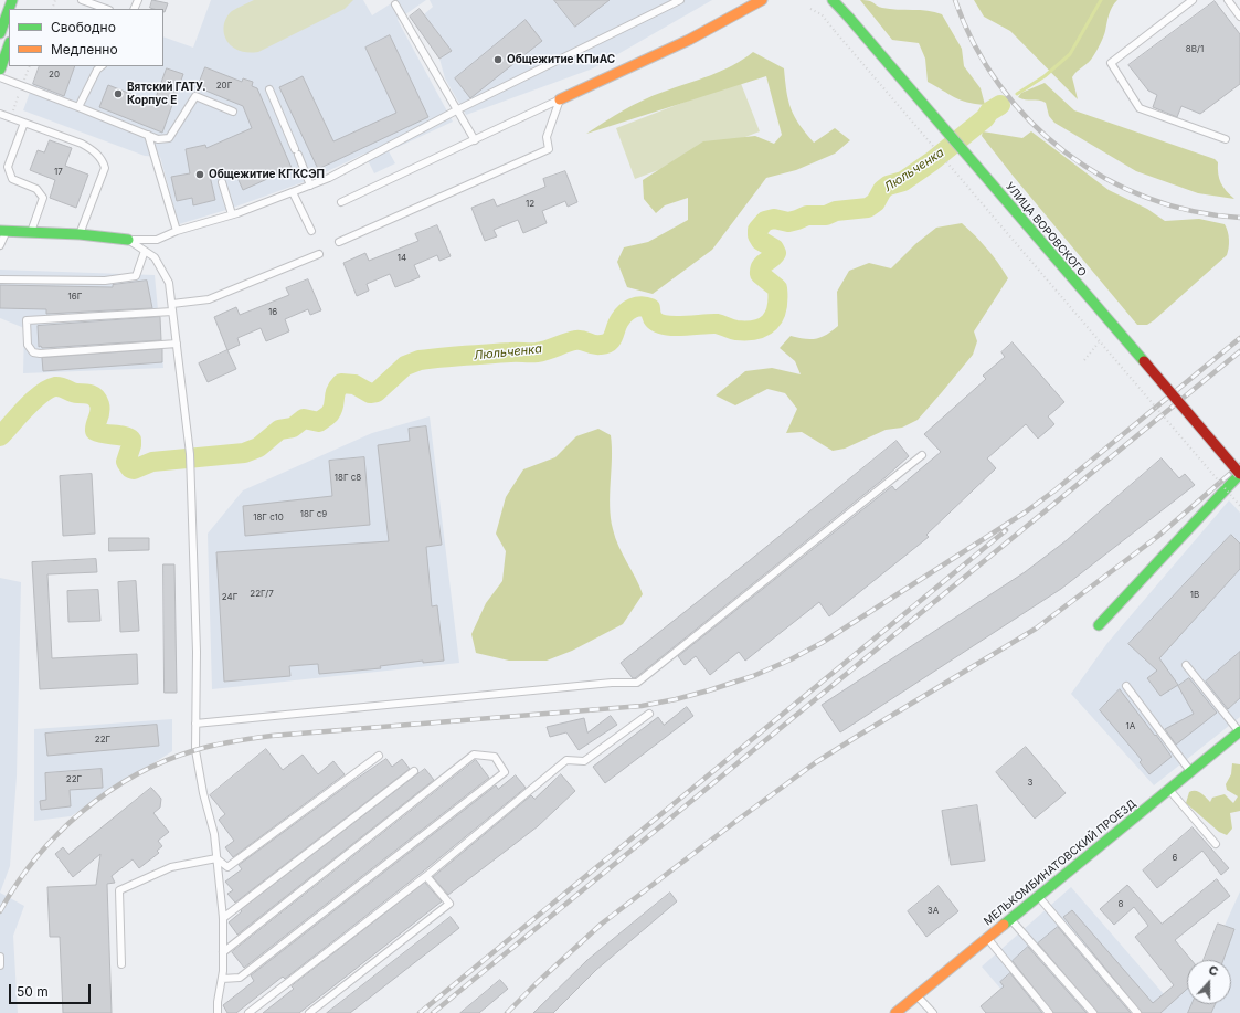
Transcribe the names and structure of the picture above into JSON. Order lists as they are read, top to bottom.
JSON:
{
  "streets": {
    "main road": ["УЛИЦА ВОРОВСКОГО", "МЕЛЬКОМБИНАТОВСКИЙ ПРОЕЗД"]
  },
  "water": ["Люльченка"],
  "places": ["Общежитие КПиАС", "Вятский ГАТУ. Корпус Е", "Общежитие КГКСЭП"],
  "house_numbers": [
    "8В/1",
    "20",
    "20Г",
    "17",
    "12",
    "14",
    "16Г",
    "16",
    "18Г с8",
    "18Г с9",
    "18Г с10",
    "22Г/7",
    "1В",
    "24Г",
    "1А",
    "22Г",
    "22Г",
    "3",
    "6",
    "8",
    "3А"
  ],
  "legend": ["Свободно", "Медленно"],
  "scale_bar": "50 m",
  "north": "top"
}
